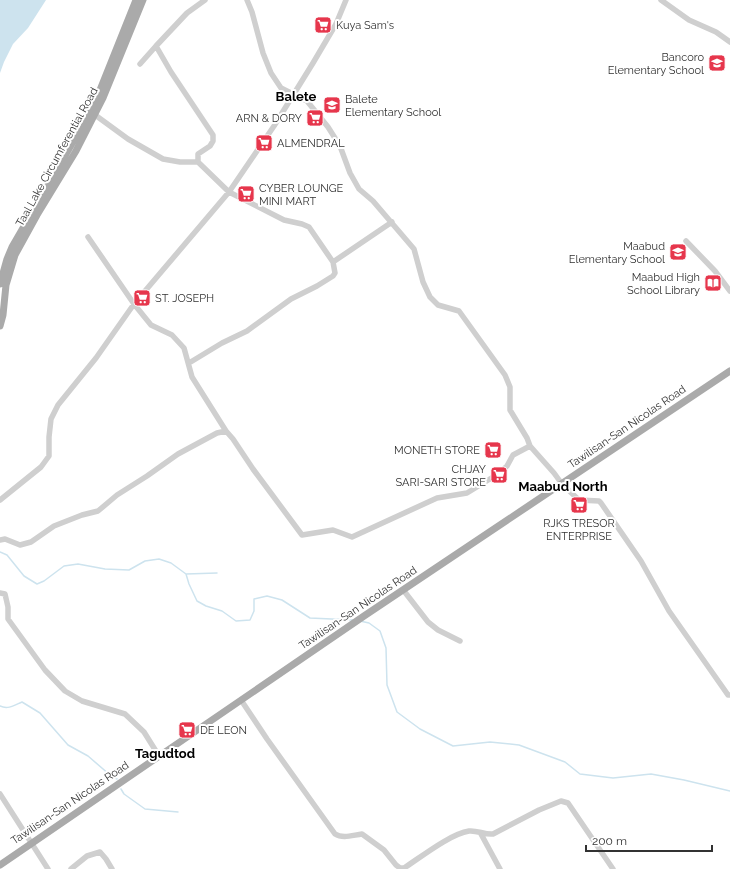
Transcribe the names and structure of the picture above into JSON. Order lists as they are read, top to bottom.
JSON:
{
  "streets": {
    "main road": ["Taal Lake Circumferential Road", "Tawilisan-San Nicolas Road"]
  },
  "districts": ["Balete", "Maabud North", "Tagudtod"],
  "places": {
    "supermarket": [
      "Kuya Sam's",
      "ARN & DORY",
      "ALMENDRAL",
      "CYBER LOUNGE MINI MART",
      "ST. JOSEPH",
      "MONETH STORE",
      "CHJAY SARI-SARI STORE",
      "RJKS TRESOR ENTERPRISE",
      "DE LEON"
    ],
    "school or university": ["Bancoro Elementary School", "Balete Elementary School", "Maabud Elementary School"],
    "library": ["Maabud High School Library"]
  },
  "scale_bar": "200 m"
}
